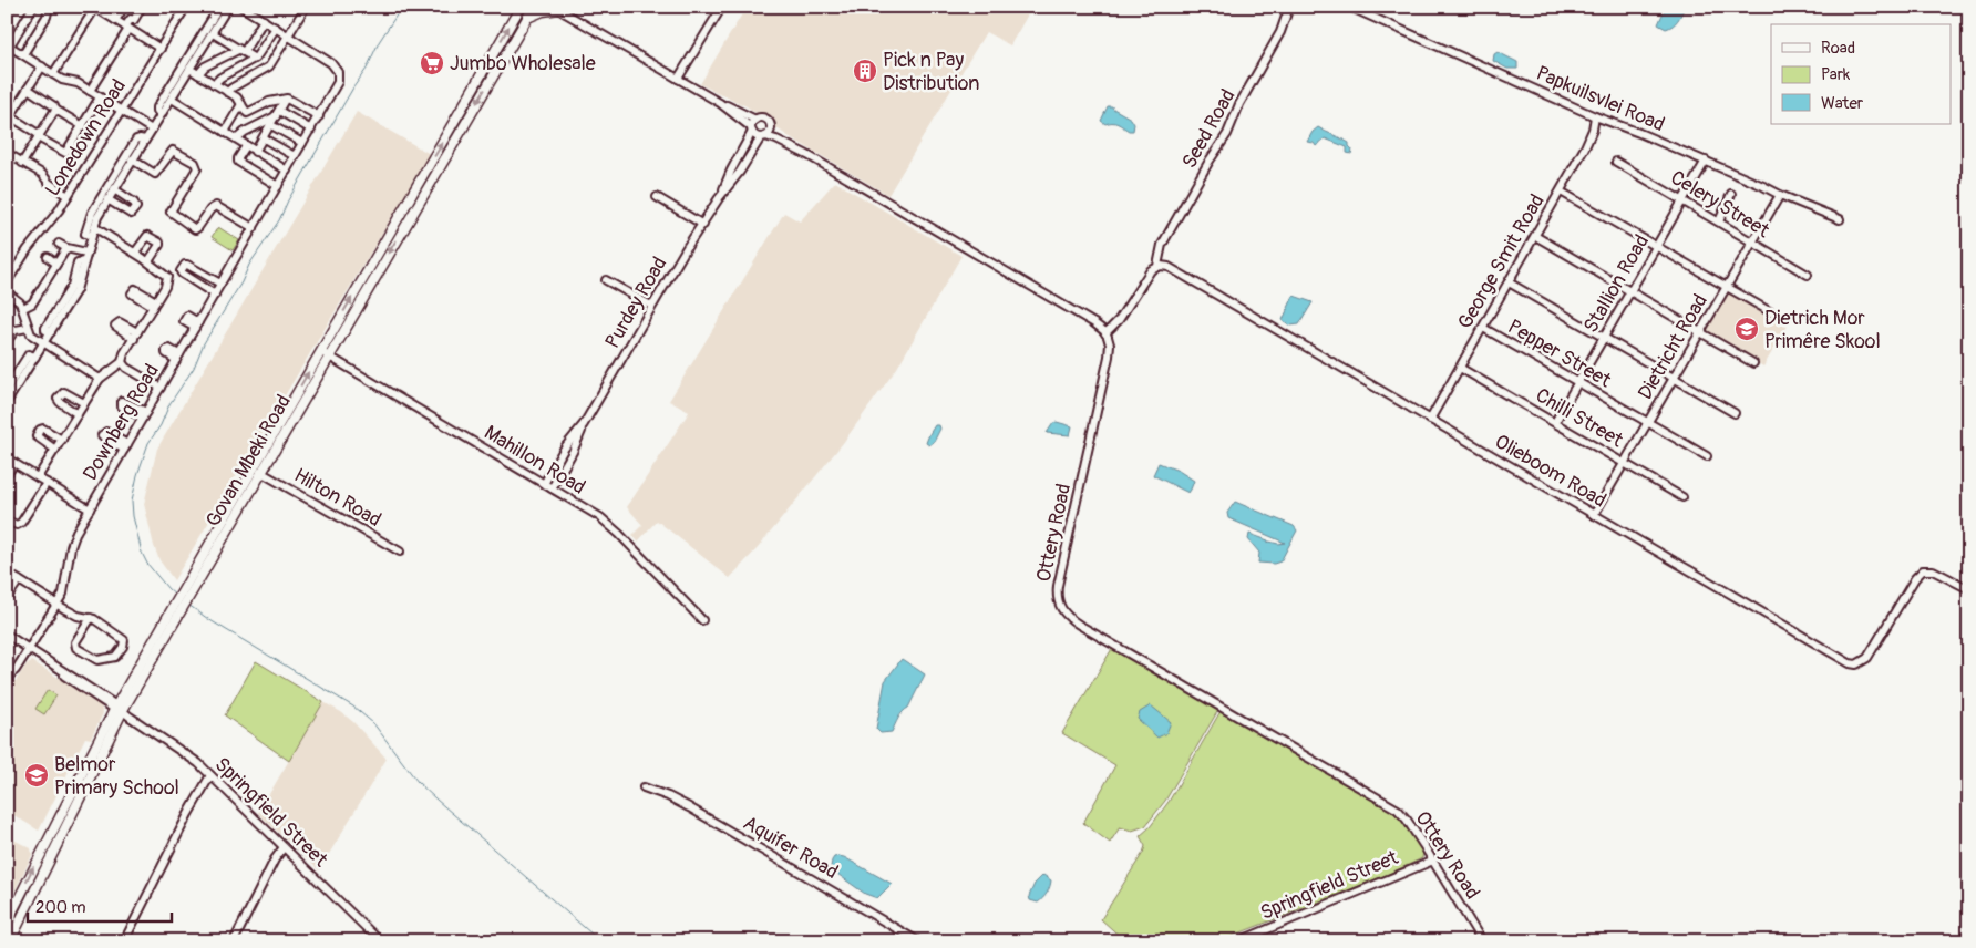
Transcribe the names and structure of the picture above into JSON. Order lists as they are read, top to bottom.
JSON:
{
  "streets": {
    "main road": ["Govan Mbeki Road"],
    "street": [
      "Papkuilsvlei Road",
      "Seed Road",
      "Lonedown Road",
      "Celery Street",
      "George Smit Road",
      "Stallion Road",
      "Purdey Road",
      "Dietricht Road",
      "Pepper Street",
      "Chilli Street",
      "Downberg Road",
      "Mahillon Road",
      "Olieboom Road",
      "Hilton Road",
      "Ottery Road",
      "Springfield Street",
      "Aquifer Road"
    ]
  },
  "crossings": [
    ["Papkuilsvlei Road", "George Smit Road"],
    ["Papkuilsvlei Road", "Stallion Road"],
    ["Papkuilsvlei Road", "Dietricht Road"],
    ["Seed Road", "Olieboom Road"],
    ["Celery Street", "Stallion Road"],
    ["Celery Street", "Dietricht Road"],
    ["George Smit Road", "Pepper Street"],
    ["George Smit Road", "Chilli Street"],
    ["George Smit Road", "Olieboom Road"],
    ["Stallion Road", "Pepper Street"],
    ["Stallion Road", "Chilli Street"],
    ["Purdey Road", "Mahillon Road"],
    ["Dietricht Road", "Pepper Street"],
    ["Dietricht Road", "Chilli Street"],
    ["Dietricht Road", "Olieboom Road"],
    ["Downberg Road", "Springfield Street"],
    ["Mahillon Road", "Govan Mbeki Road"],
    ["Govan Mbeki Road", "Hilton Road"],
    ["Govan Mbeki Road", "Springfield Street"],
    ["Ottery Road", "Springfield Street"]
  ],
  "places": {
    "supermarket": ["Jumbo Wholesale"],
    "building": ["Pick n Pay Distribution"],
    "school or university": ["Dietrich Mor Primêre Skool", "Belmor Primary School"]
  },
  "legend": ["Road", "Park", "Water"],
  "scale_bar": "200 m"
}
